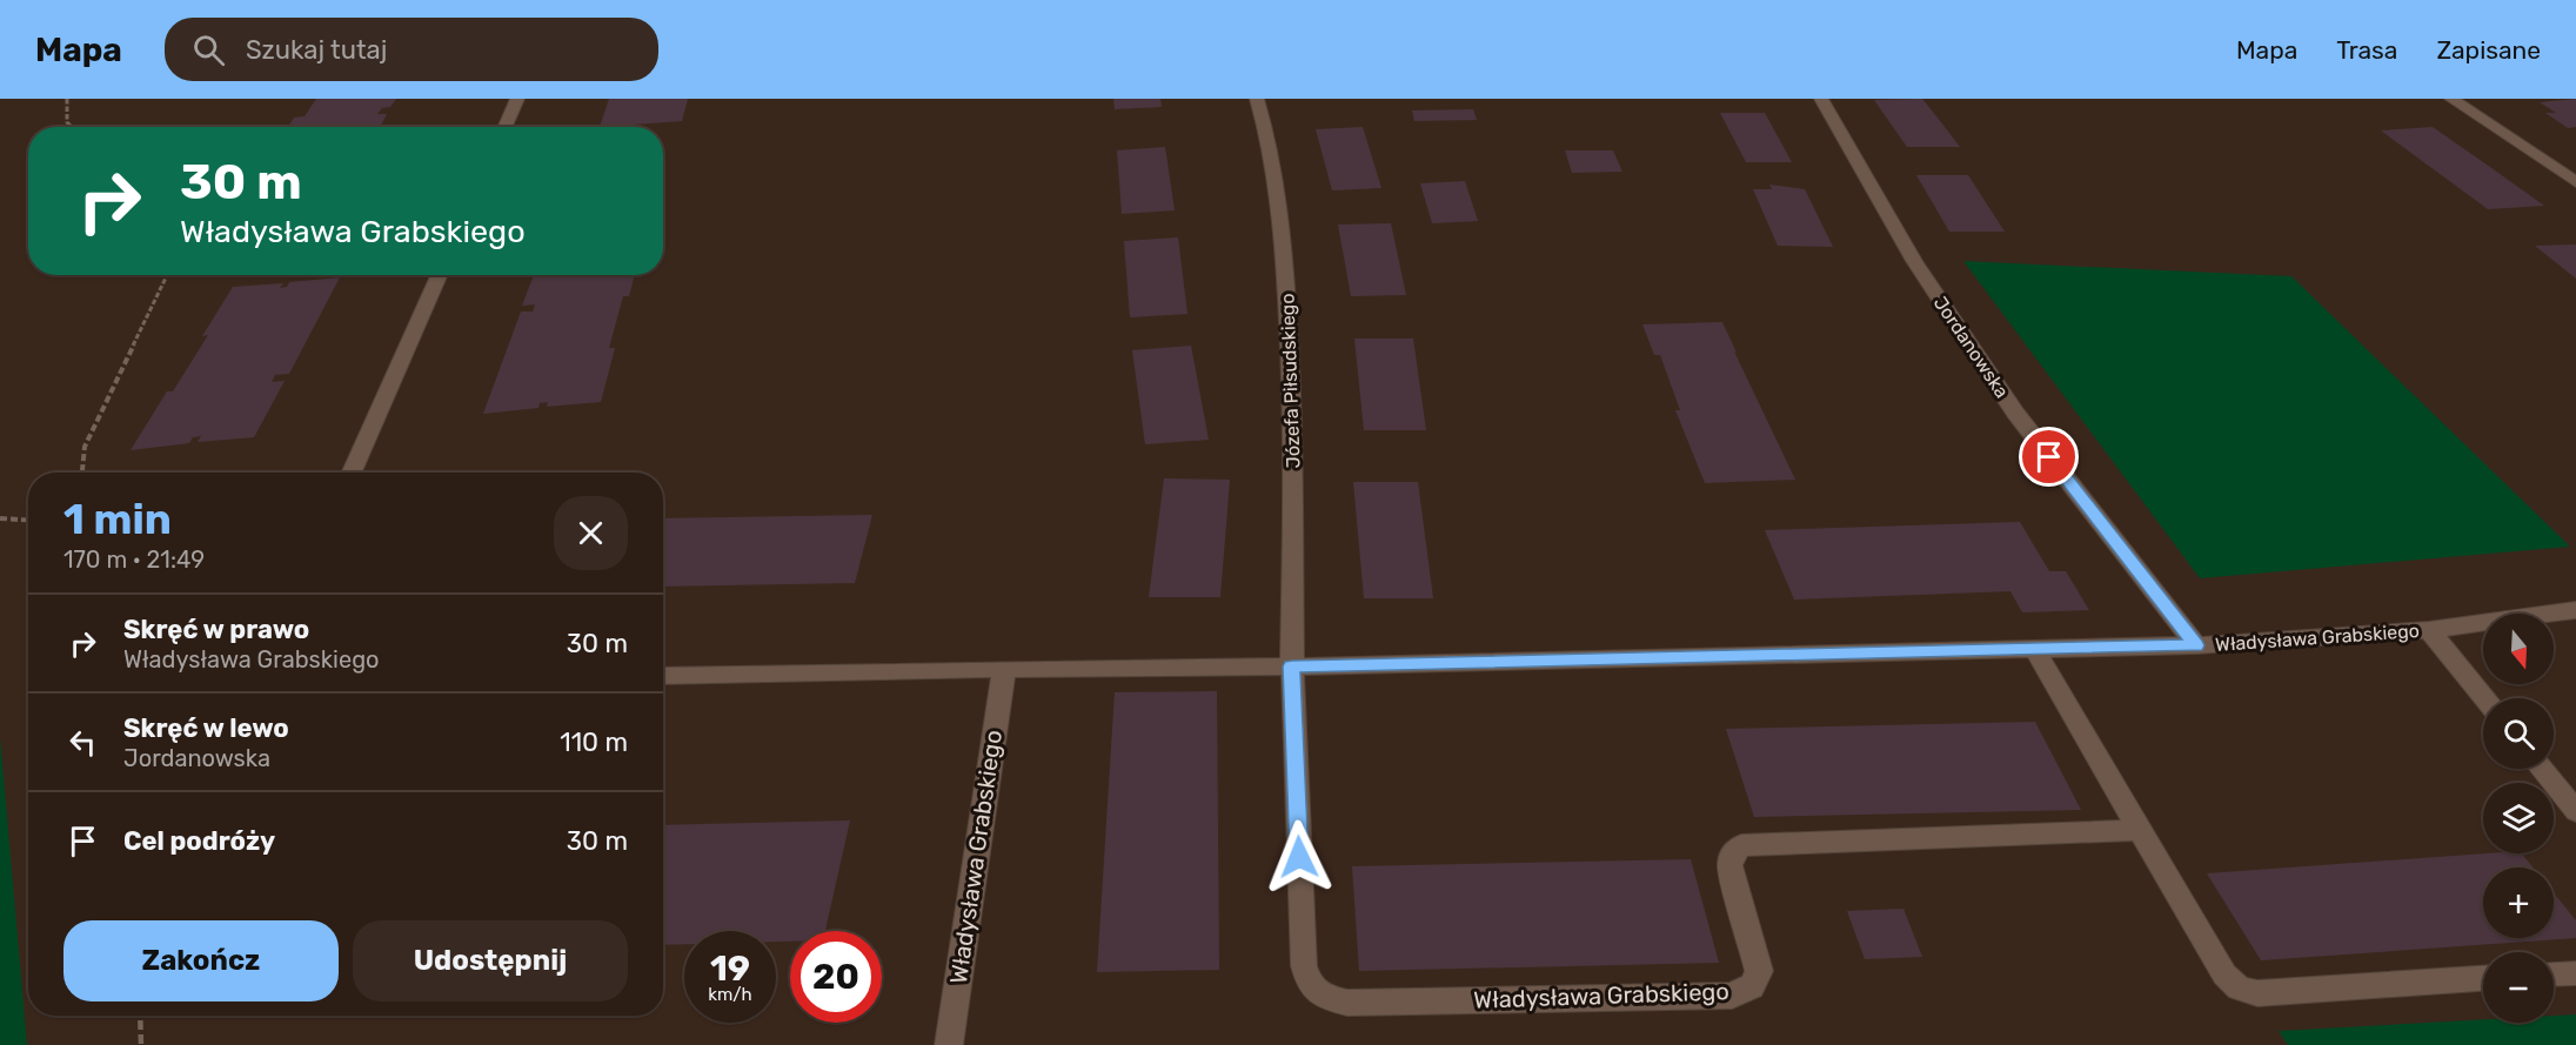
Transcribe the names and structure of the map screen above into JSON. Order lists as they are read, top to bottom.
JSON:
{
  "streets": {
    "street": ["Jordanowska", "Józefa Piłsudskiego", "Władysława Grabskiego"]
  },
  "crossings": [
    ["Jordanowska", "Władysława Grabskiego"],
    ["Józefa Piłsudskiego", "Władysława Grabskiego"]
  ],
  "north": "bottom",
  "page": {
    "header": "Mapa",
    "search": "Szukaj tutaj",
    "nav": ["Mapa", "Trasa", "Zapisane"],
    "turn": ["30 m", "Władysława Grabskiego"],
    "heading": ["1 min", "170 m · 21:49"],
    "list": [
      {
        "name": "Skręć w prawo",
        "note": "Władysława Grabskiego",
        "value": "30 m"
      },
      {
        "name": "Skręć w lewo",
        "note": "Jordanowska",
        "value": "110 m"
      },
      {
        "name": "Cel podróży",
        "value": "30 m"
      }
    ],
    "map_buttons": ["+", "−"],
    "buttons": ["Zakończ", "Udostępnij"],
    "speed": "19 km/h",
    "limit": "20"
  }
}
